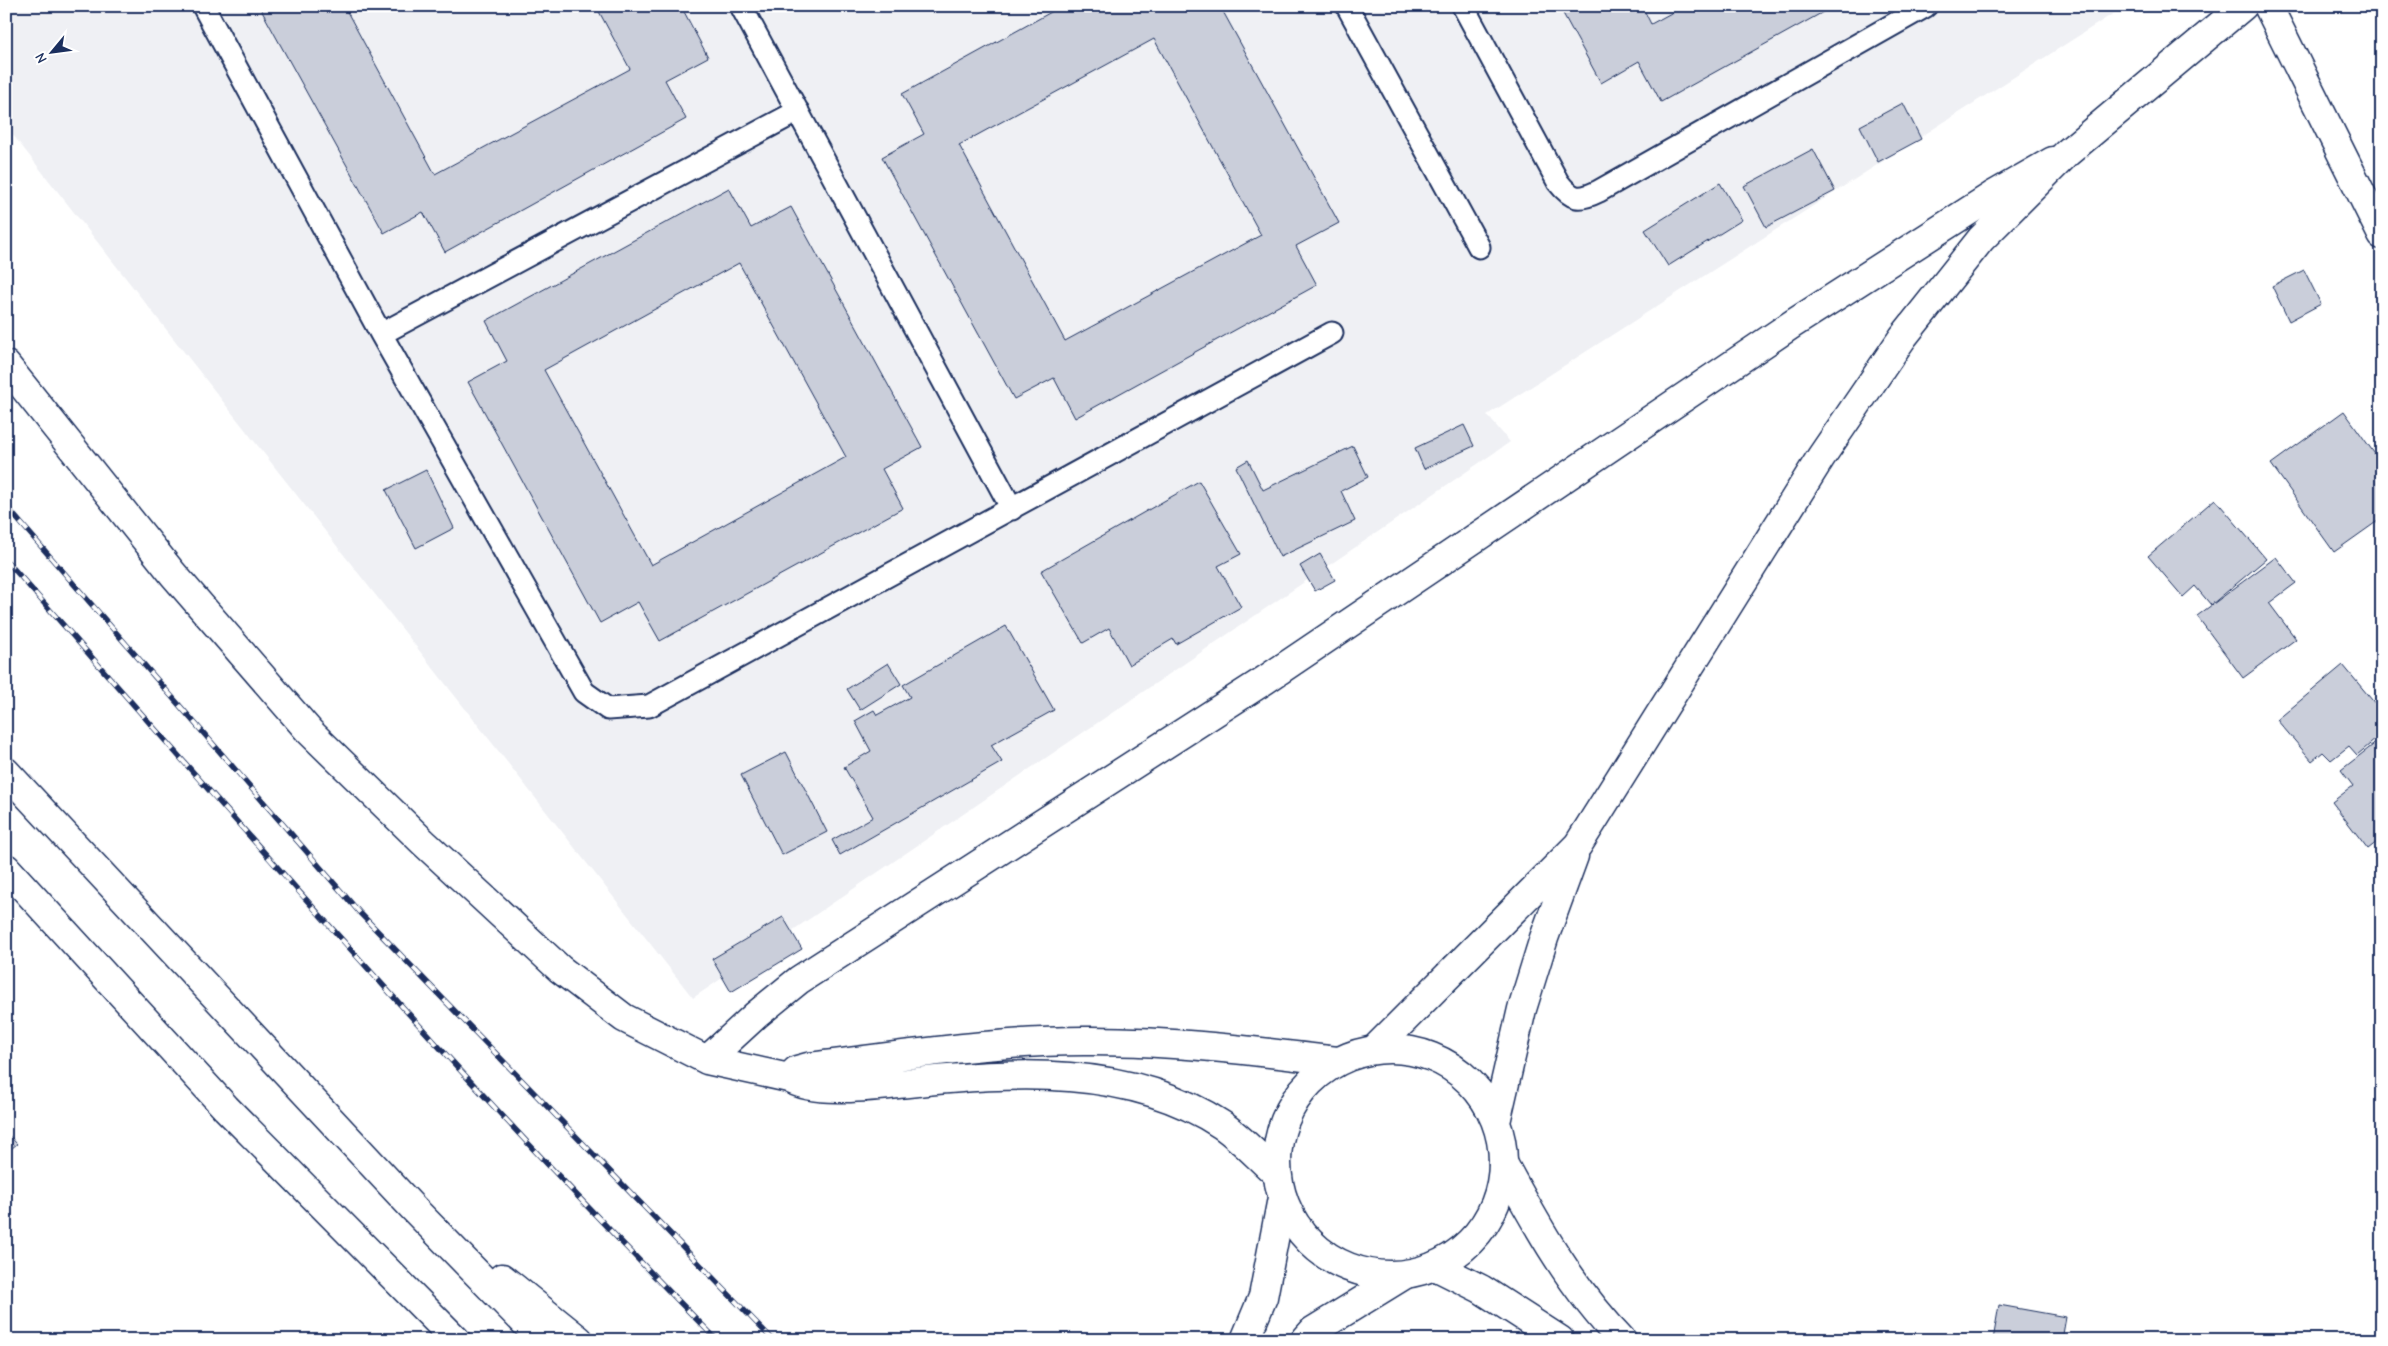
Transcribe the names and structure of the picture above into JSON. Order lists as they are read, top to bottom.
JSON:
{
  "north": "bottom left"
}
